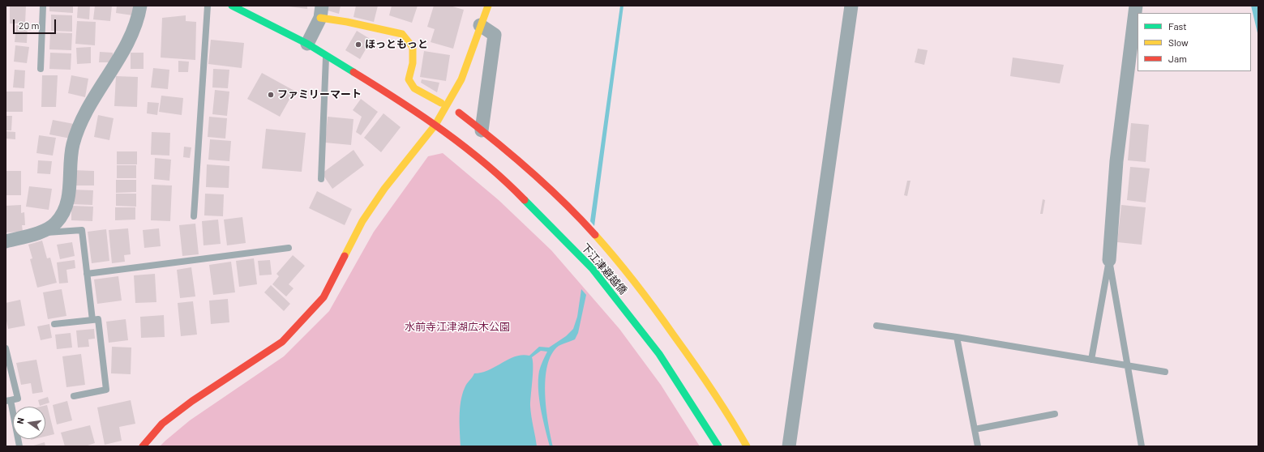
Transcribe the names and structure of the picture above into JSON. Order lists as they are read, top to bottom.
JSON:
{
  "streets": {
    "street": ["下江津避越僑"]
  },
  "parks": ["水前寺江津湖広木公園"],
  "places": ["ほっともっと", "ファミリーマート"],
  "legend": ["Fast", "Slow", "Jam"],
  "scale_bar": "20 m",
  "north": "left"
}
